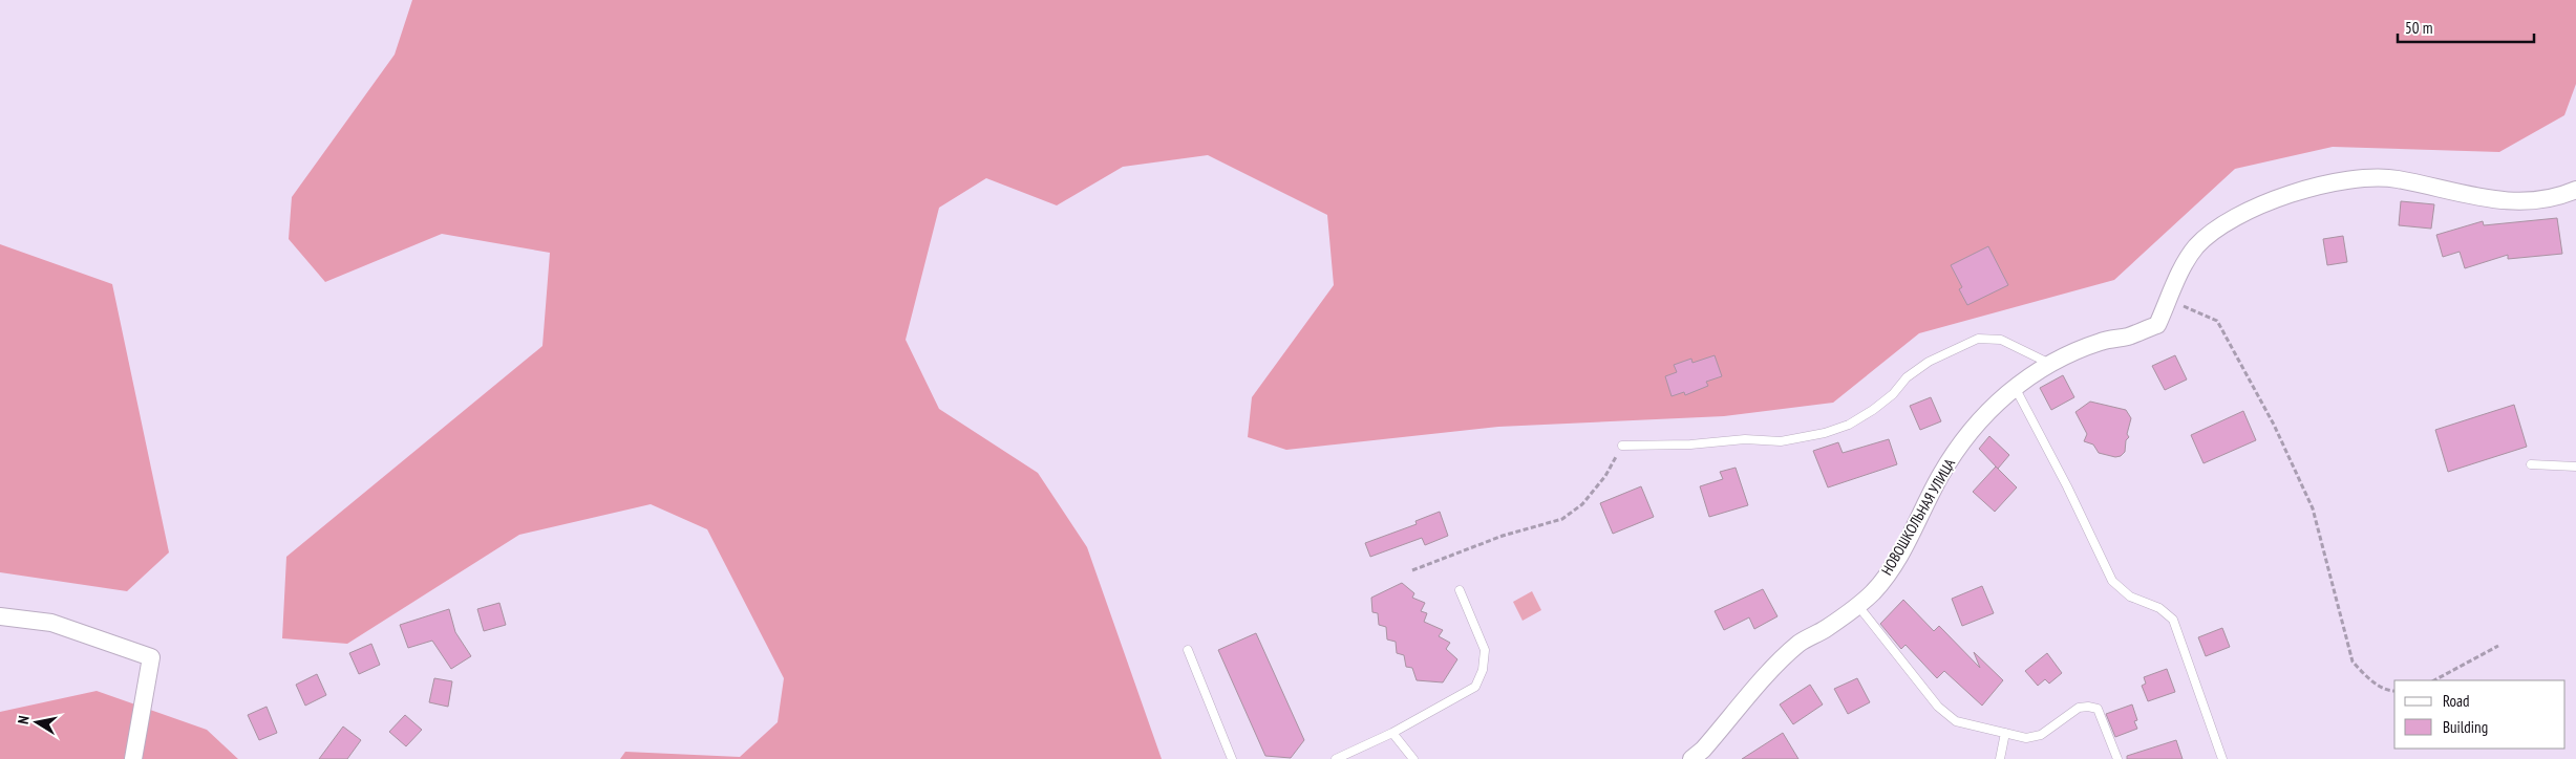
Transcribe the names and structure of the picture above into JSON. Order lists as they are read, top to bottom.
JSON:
{
  "streets": {
    "street": ["НОВОШКОЛЬНАЯ УЛИЦА"]
  },
  "legend": ["Road", "Building"],
  "scale_bar": "50 m",
  "north": "left"
}
